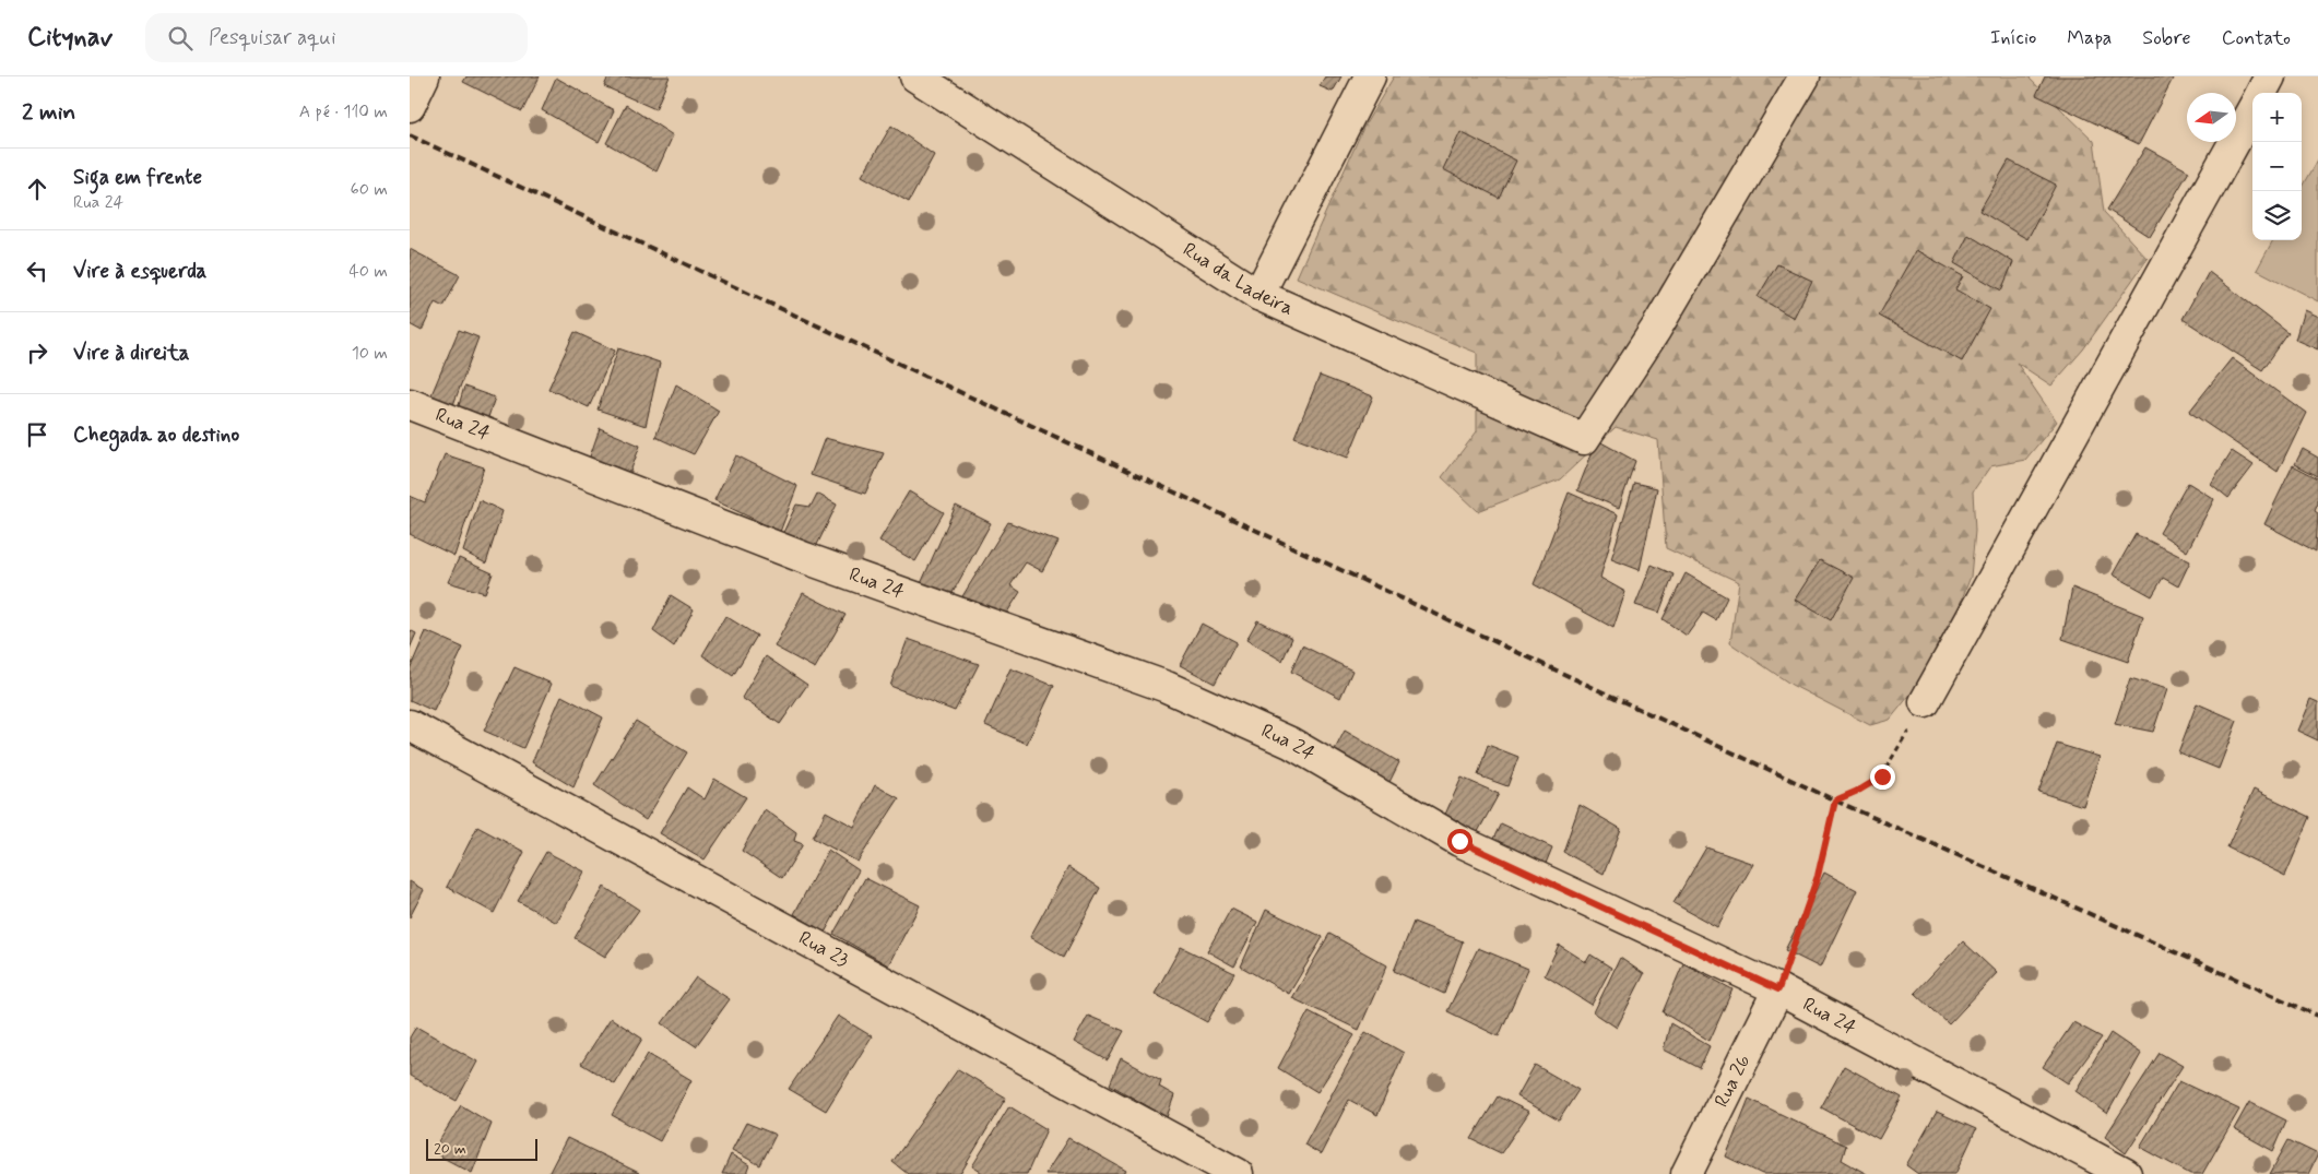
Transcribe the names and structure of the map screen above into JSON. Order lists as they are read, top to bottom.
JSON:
{
  "streets": {
    "street": [
      "Rua da Ladeira",
      "Rua 24",
      "Rua 23",
      "Rua 26"
    ]
  },
  "crossings": [
    ["Rua 24", "Rua 26"]
  ],
  "scale_bar": "20 m",
  "north": "left",
  "page": {
    "header": "Citynav",
    "search": "Pesquisar aqui",
    "nav": [
      "Início",
      "Mapa",
      "Sobre",
      "Contato"
    ],
    "heading": ["2 min", "A pé · 110 m"],
    "map_buttons": ["+", "−"],
    "list": [
      ["Siga em frente", "Rua 24", "60 m"],
      ["Vire à esquerda", "40 m"],
      ["Vire à direita", "10 m"],
      "Chegada ao destino"
    ],
    "scale": "20 m"
  }
}
